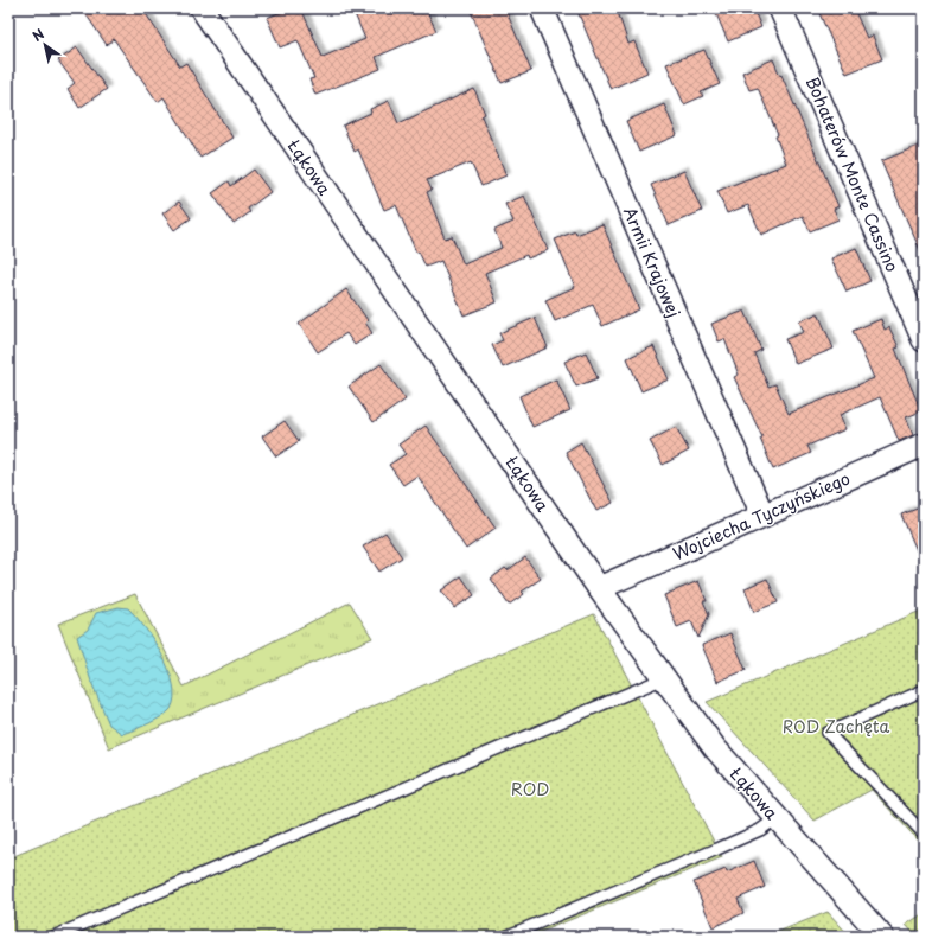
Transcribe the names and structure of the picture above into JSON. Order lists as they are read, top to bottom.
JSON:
{
  "streets": {
    "street": [
      "Łąkowa",
      "Bohaterów Monte Cassino",
      "Armii Krajowej",
      "Wojciecha Tyczyńskiego"
    ]
  },
  "crossings": [
    ["Łąkowa", "Wojciecha Tyczyńskiego"],
    ["Armii Krajowej", "Wojciecha Tyczyńskiego"]
  ],
  "parks": ["ROD Zachęta", "ROD"],
  "north": "top left"
}
